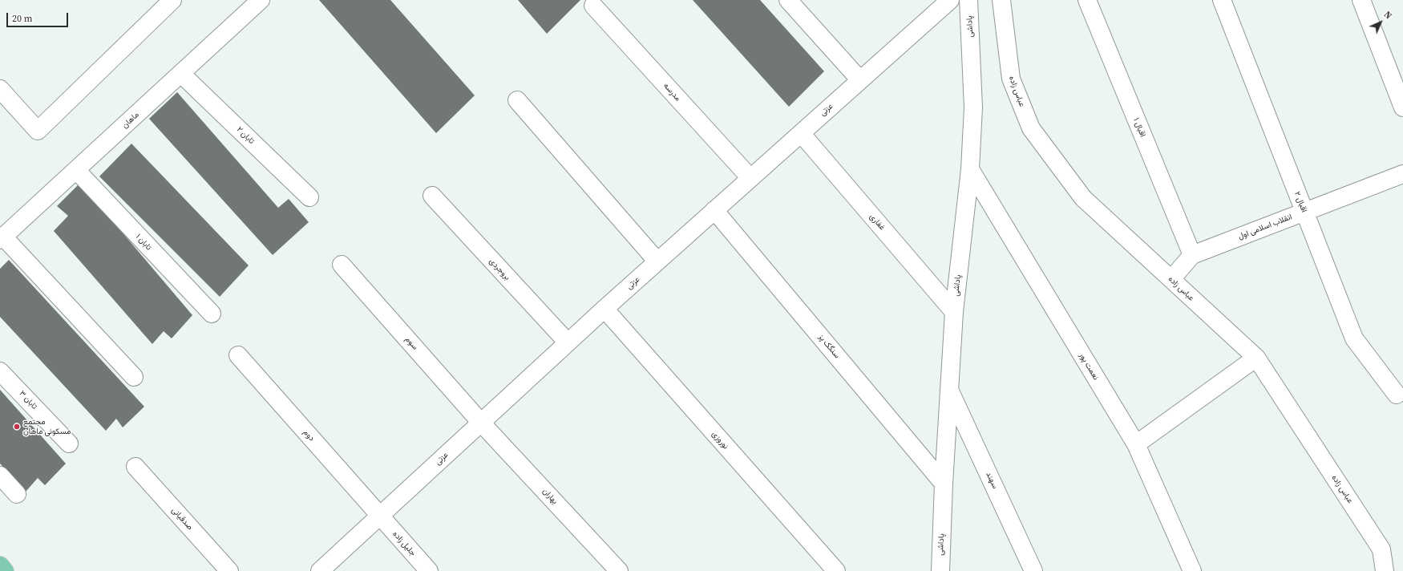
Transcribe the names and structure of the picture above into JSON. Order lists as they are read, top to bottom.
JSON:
{
  "streets": {
    "street": [
      "پاداشی",
      "عباس زاده",
      "مدرسه",
      "عزتی",
      "ماهان",
      "اقبال ۱",
      "تابان ۲",
      "اقبال ۲",
      "غفاری",
      "انقلاب اسلامی اول",
      "تابان ۱",
      "بروجردی",
      "سوم",
      "سنگک پز",
      "نعمت پور",
      "تابان ۳",
      "دوم",
      "نوروزی",
      "سهند",
      "بهاران",
      "صدقیانی",
      "جلیل زاده"
    ]
  },
  "crossings": [
    ["پاداشی", "غفاری"],
    ["پاداشی", "سنگک پز"],
    ["پاداشی", "نعمت پور"],
    ["پاداشی", "سهند"],
    ["عباس زاده", "انقلاب اسلامی اول"],
    ["مدرسه", "عزتی"],
    ["عزتی", "غفاری"],
    ["عزتی", "بروجردی"],
    ["عزتی", "سوم"],
    ["عزتی", "سنگک پز"],
    ["عزتی", "دوم"],
    ["عزتی", "نوروزی"],
    ["عزتی", "بهاران"],
    ["عزتی", "جلیل زاده"],
    ["ماهان", "تابان ۲"],
    ["ماهان", "تابان ۱"],
    ["اقبال ۱", "انقلاب اسلامی اول"],
    ["اقبال ۲", "انقلاب اسلامی اول"],
    ["سوم", "بهاران"],
    ["دوم", "جلیل زاده"]
  ],
  "places": ["مجتمع مسکونی ماهان"],
  "scale_bar": "20 m",
  "north": "top right"
}
